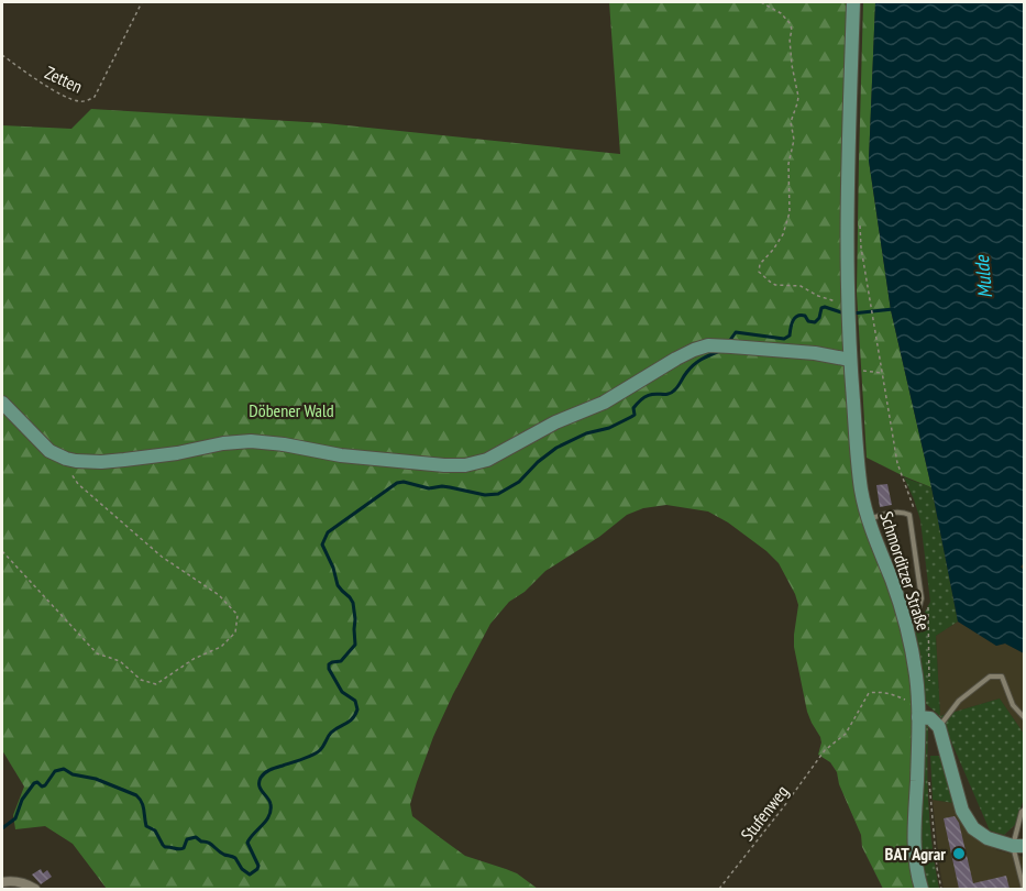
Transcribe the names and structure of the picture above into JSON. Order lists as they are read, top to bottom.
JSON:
{
  "streets": {
    "street": ["Schmorditzer Straße"],
    "path": ["Zetten", "Stufenweg"]
  },
  "crossings": [
    ["Schmorditzer Straße", "Stufenweg"]
  ],
  "water": ["Mulde"],
  "parks": ["Döbener Wald"],
  "places": ["BAT Agrar"]
}
